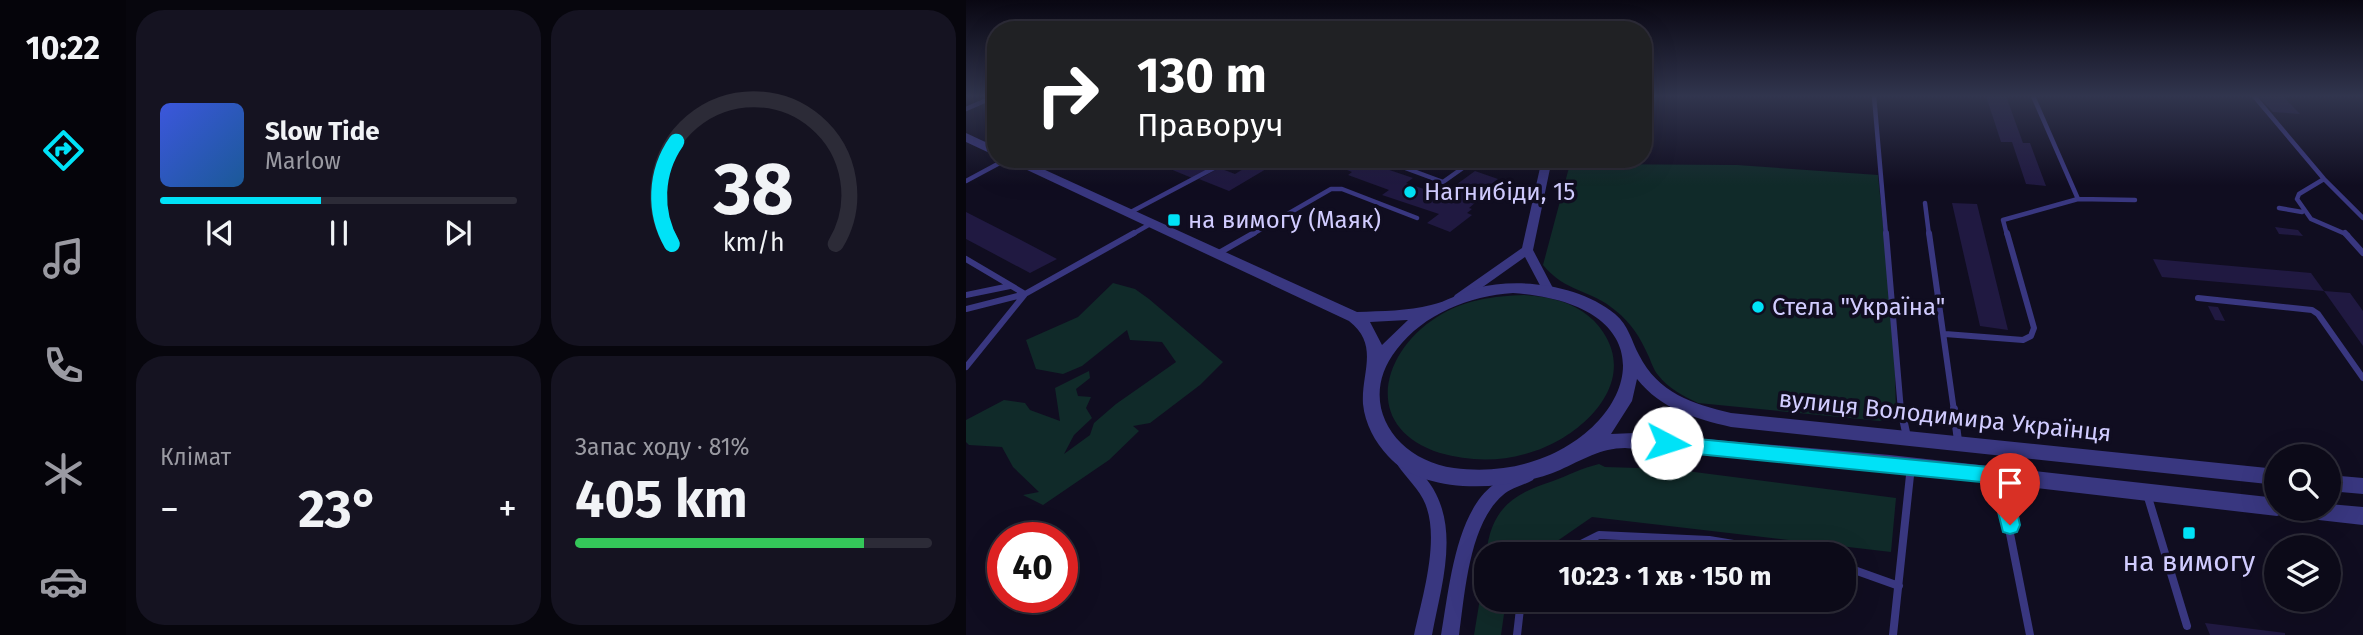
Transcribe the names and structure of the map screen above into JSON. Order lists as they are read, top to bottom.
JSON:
{
  "streets": {
    "street": ["вулиця Володимира Українця"]
  },
  "places": {
    "other": ["Нагнибіди, 15", "Стела \"Україна\""],
    "transit": ["на вимогу (Маяк)", "на вимогу"]
  },
  "page": {
    "tabs": "10:22",
    "turn": ["130 m", "Праворуч"],
    "song": ["Slow Tide", "Marlow"],
    "tile": [
      "Клімат",
      ["Запас ходу · 81%", "405 km"]
    ],
    "heat": ["−", "23°", "+"],
    "limit": "40",
    "trip": "10:23 · 1 хв · 150 m",
    "gauge": ["38", "km/h"]
  }
}
